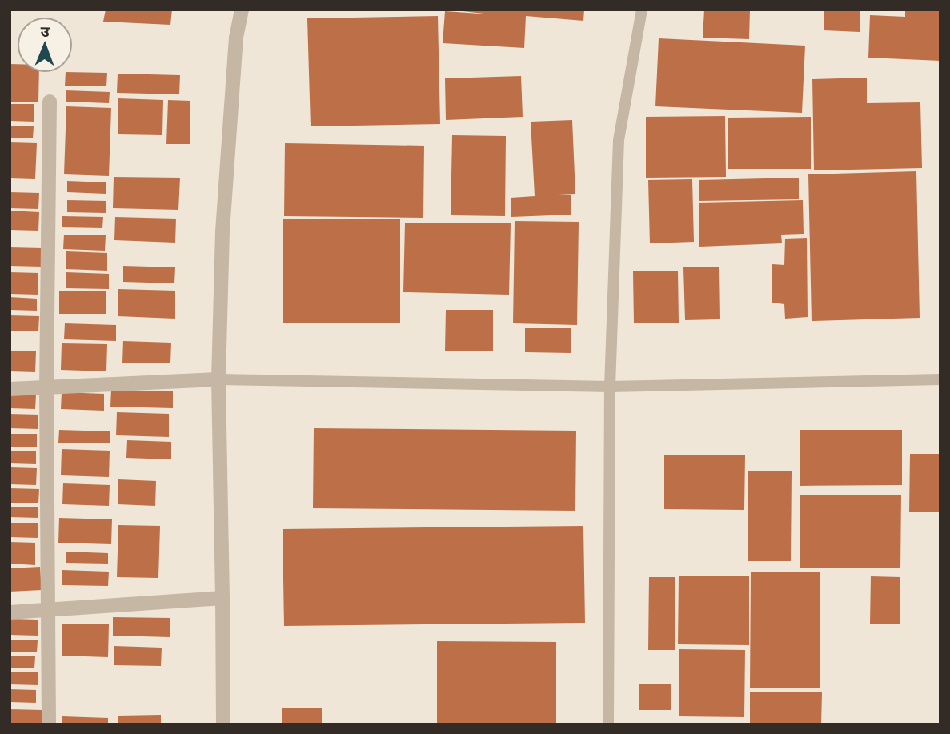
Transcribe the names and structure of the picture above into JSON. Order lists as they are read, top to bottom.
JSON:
{
  "north": "top"
}
